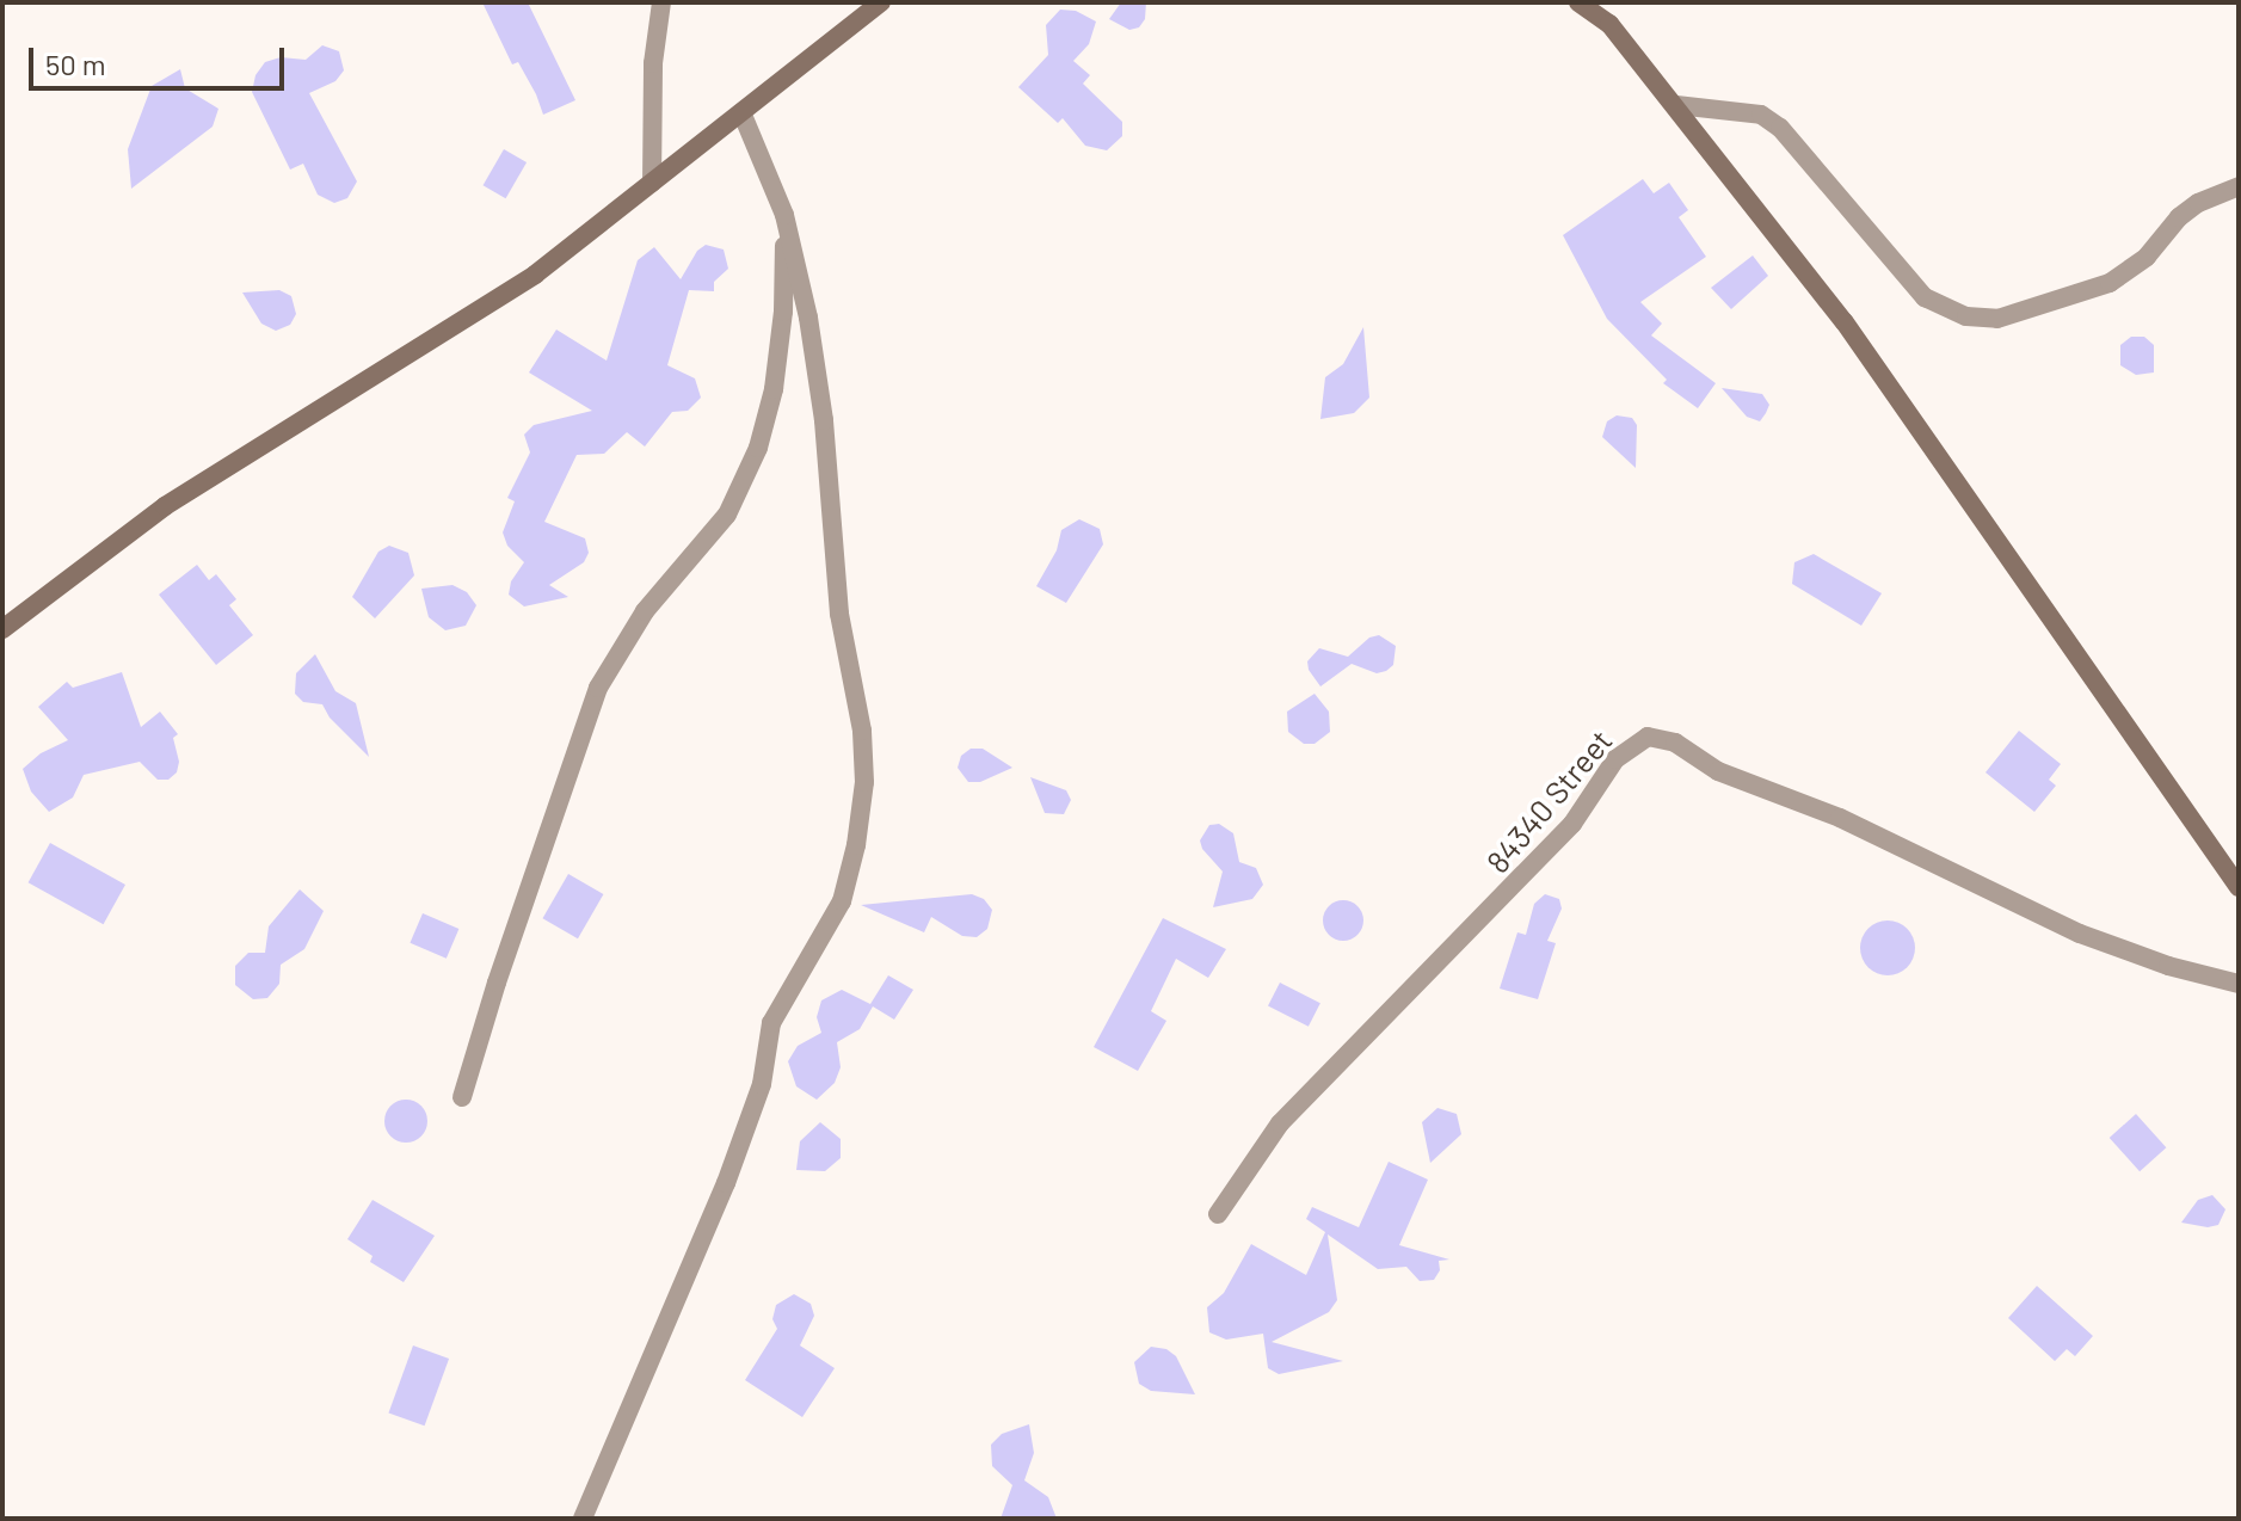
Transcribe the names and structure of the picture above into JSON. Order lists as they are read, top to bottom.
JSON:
{
  "streets": {
    "street": ["84340 Street"]
  },
  "scale_bar": "50 m"
}
